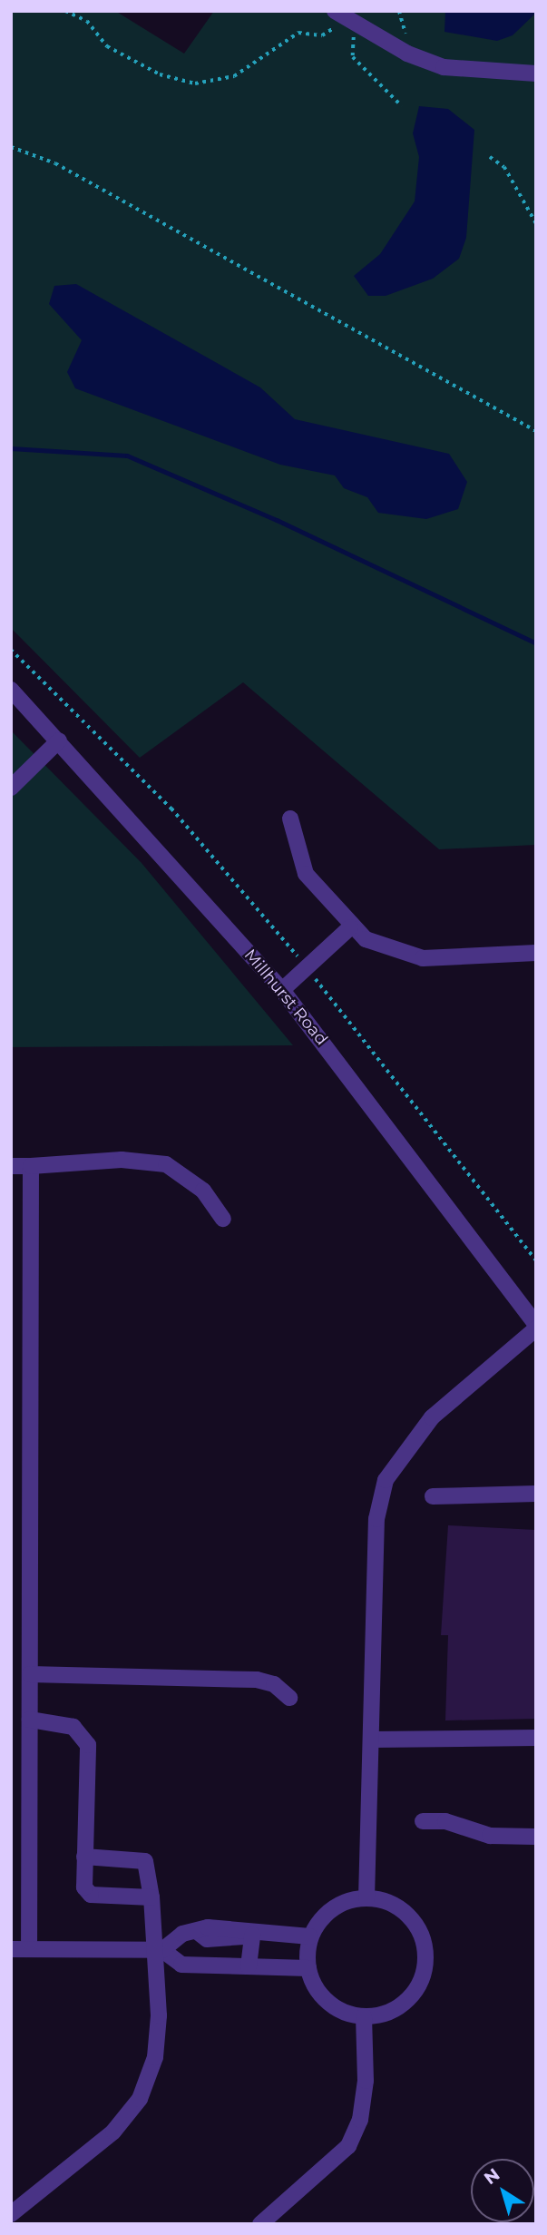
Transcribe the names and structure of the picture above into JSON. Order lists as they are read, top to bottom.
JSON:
{
  "streets": {
    "street": ["Millhurst Road"]
  },
  "north": "top left"
}
